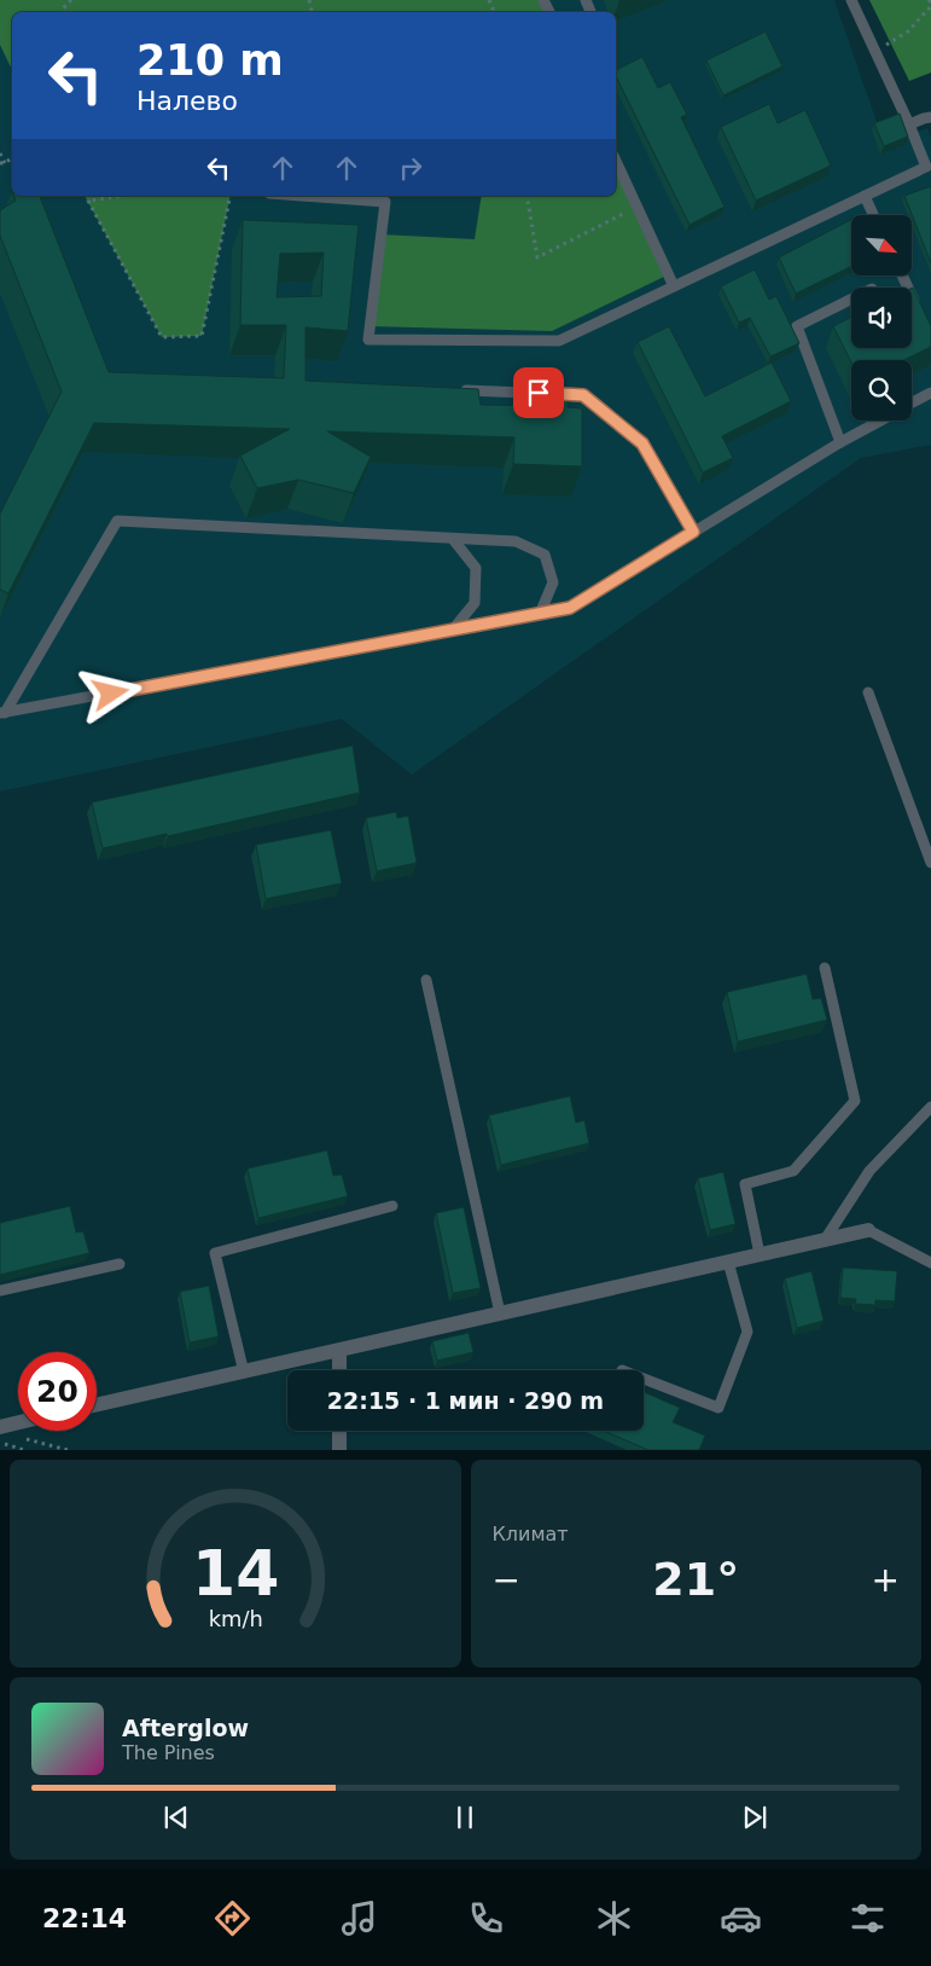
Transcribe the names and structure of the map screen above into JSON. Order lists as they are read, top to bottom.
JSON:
{
  "north": "bottom right",
  "page": {
    "turn": ["210 m", "Налево"],
    "limit": "20",
    "trip": "22:15 · 1 мин · 290 m",
    "tile": "Климат",
    "heat": ["−", "21°", "+"],
    "song": ["Afterglow", "The Pines"],
    "tabs": "22:14",
    "gauge": ["14", "km/h"]
  }
}
